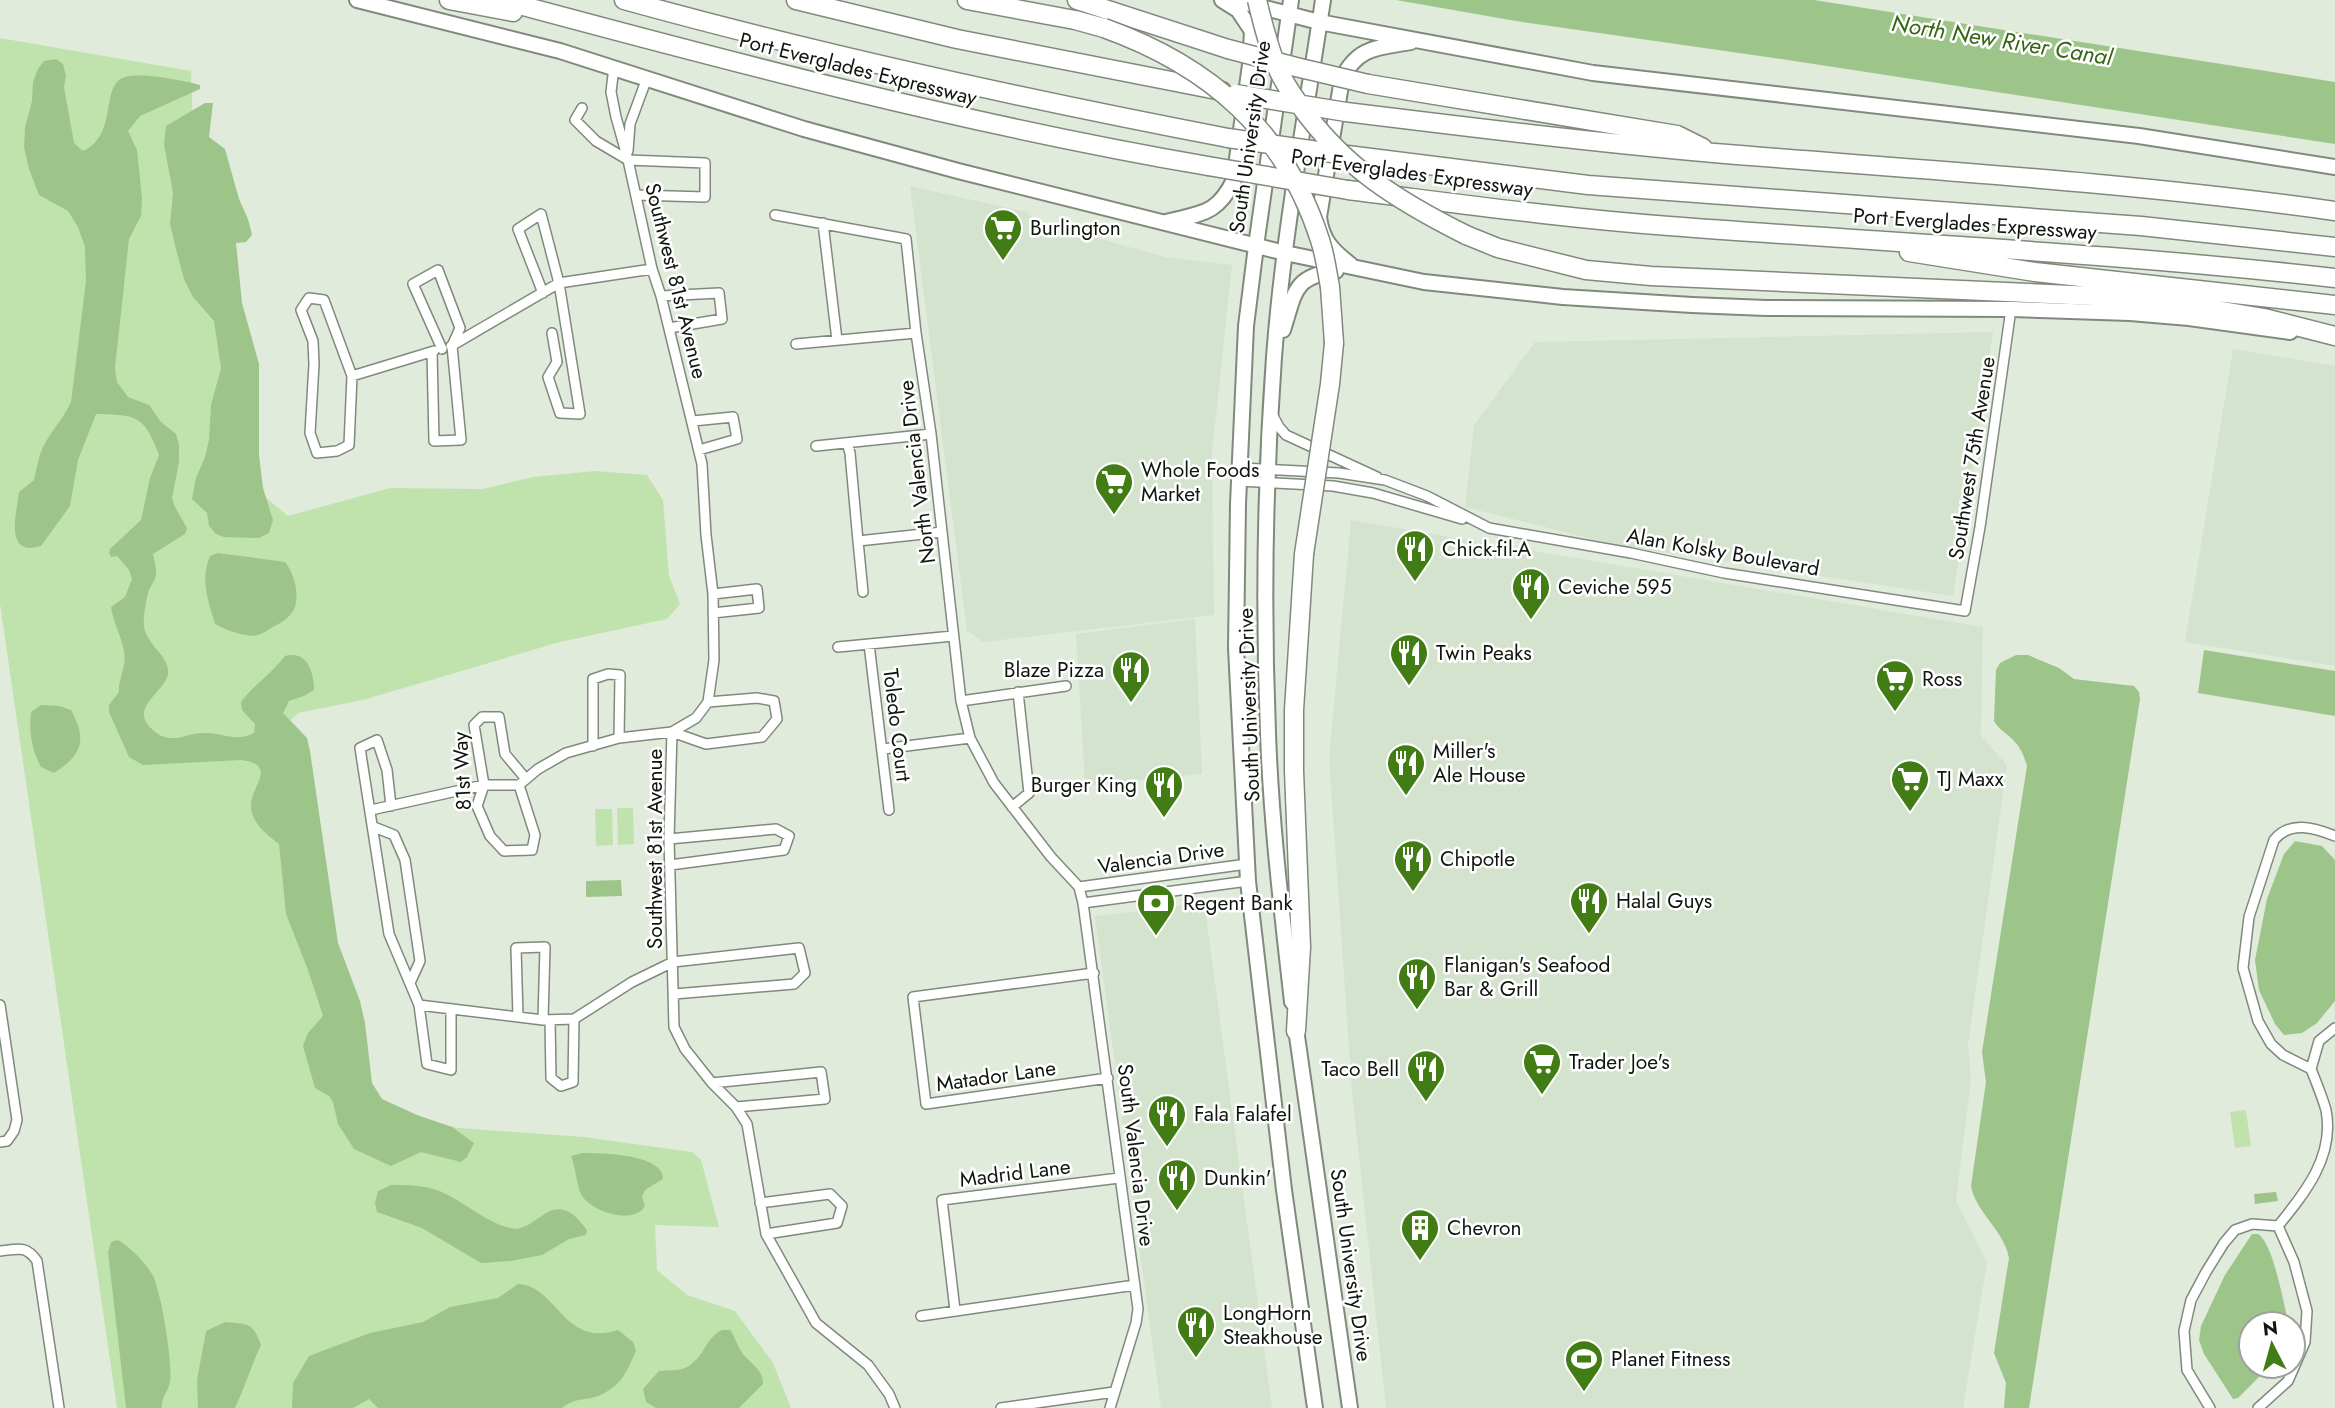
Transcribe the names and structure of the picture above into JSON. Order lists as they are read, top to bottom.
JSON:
{
  "streets": {
    "highway": ["Port Everglades Expressway"],
    "main road": ["South University Drive"],
    "street": [
      "Southwest 81st Avenue",
      "Southwest 75th Avenue",
      "North Valencia Drive",
      "Alan Kolsky Boulevard",
      "Toledo Court",
      "81st Way",
      "Valencia Drive",
      "Matador Lane",
      "South Valencia Drive",
      "Madrid Lane"
    ]
  },
  "crossings": [
    ["South University Drive", "Alan Kolsky Boulevard"],
    ["South University Drive", "Valencia Drive"],
    ["Southwest 75th Avenue", "Alan Kolsky Boulevard"],
    ["North Valencia Drive", "Toledo Court"],
    ["North Valencia Drive", "Valencia Drive"],
    ["North Valencia Drive", "South Valencia Drive"],
    ["Valencia Drive", "South Valencia Drive"],
    ["Matador Lane", "South Valencia Drive"],
    ["South Valencia Drive", "Madrid Lane"]
  ],
  "water": ["North New River Canal"],
  "places": {
    "supermarket": [
      "Burlington",
      "Whole Foods Market",
      "Ross",
      "TJ Maxx",
      "Trader Joe's"
    ],
    "restaurant": [
      "Chick-fil-A",
      "Ceviche 595",
      "Twin Peaks",
      "Blaze Pizza",
      "Miller's Ale House",
      "Burger King",
      "Chipotle",
      "Halal Guys",
      "Flanigan's Seafood Bar & Grill",
      "Taco Bell",
      "Fala Falafel",
      "Dunkin'",
      "LongHorn Steakhouse"
    ],
    "bank": ["Regent Bank"],
    "building": ["Chevron"],
    "sports": ["Planet Fitness"]
  },
  "north": "top"
}
